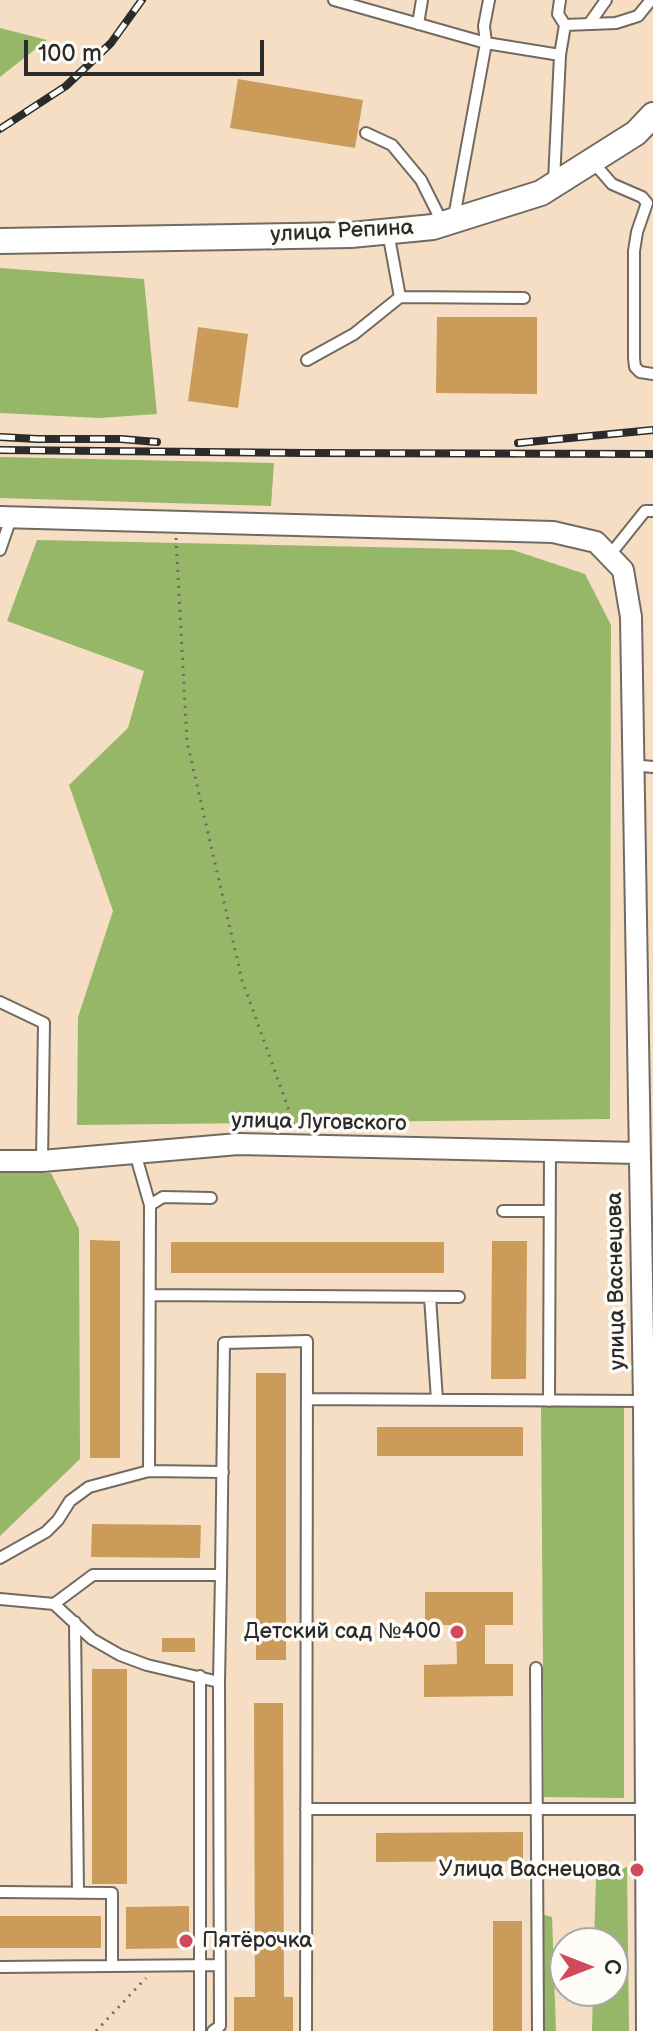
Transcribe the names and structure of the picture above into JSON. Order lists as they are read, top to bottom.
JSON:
{
  "streets": {
    "street": ["улица Репина", "улица Луговского", "улица Васнецова"]
  },
  "crossings": [
    ["улица Луговского", "улица Васнецова"]
  ],
  "places": ["Детский сад №400", "Улица Васнецова", "Пятёрочка"],
  "scale_bar": "100 m",
  "north": "right"
}
